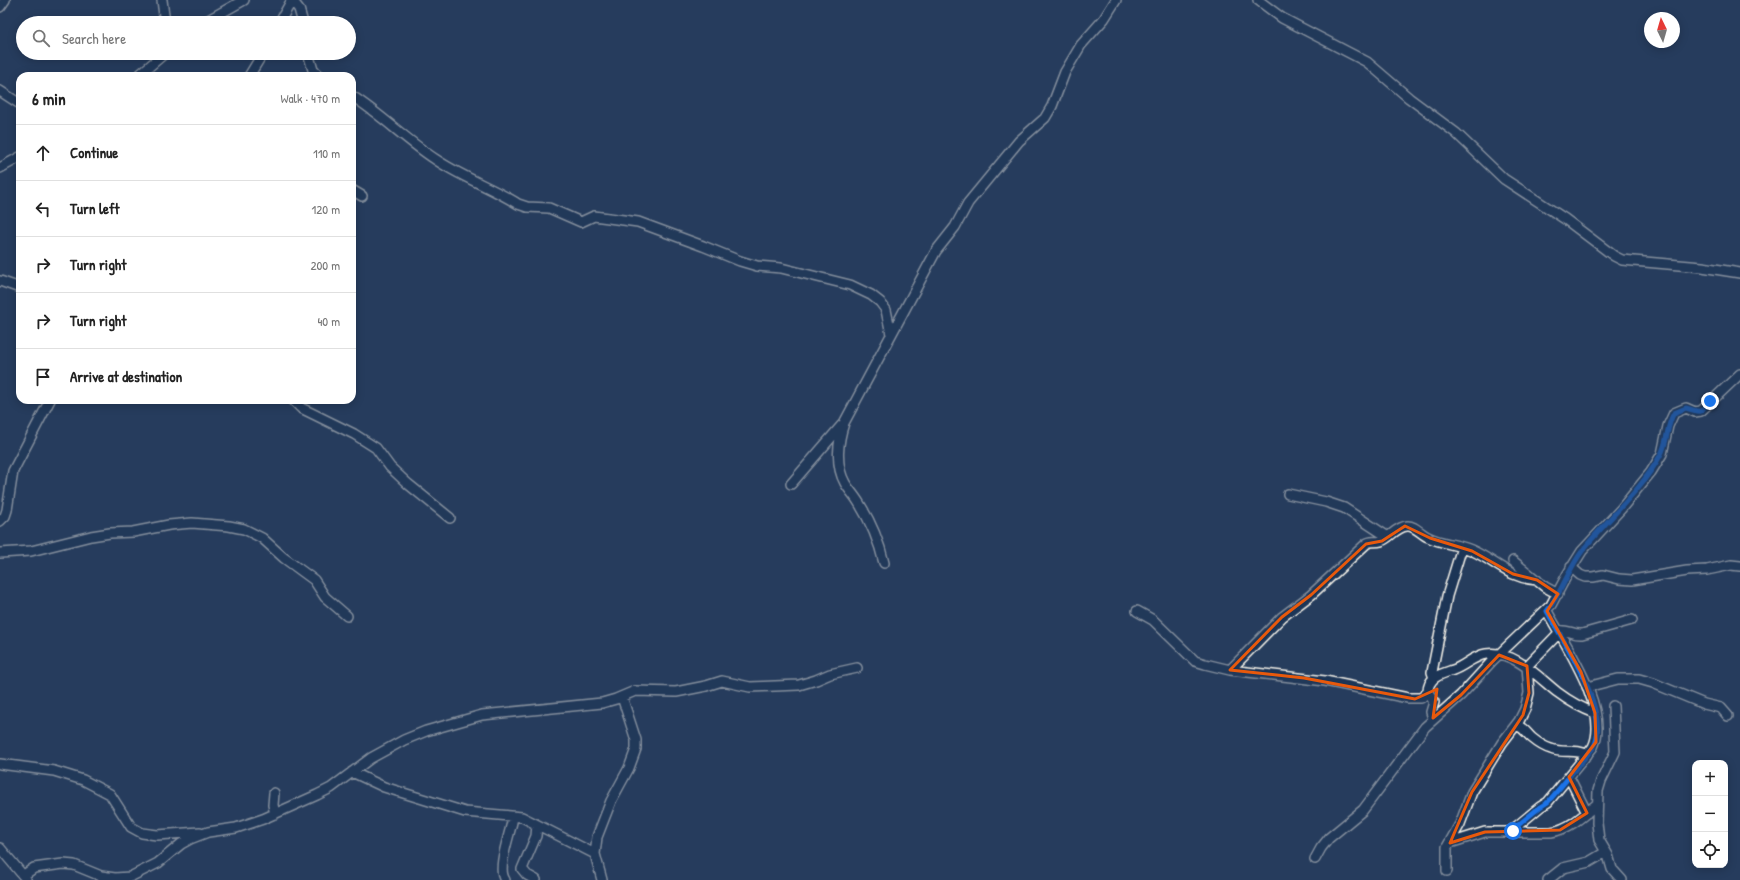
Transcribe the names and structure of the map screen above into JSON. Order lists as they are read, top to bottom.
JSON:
{
  "north": "top",
  "page": {
    "search": "Search here",
    "heading": ["6 min", "Walk · 470 m"],
    "list": [
      ["Continue", "110 m"],
      ["Turn left", "120 m"],
      ["Turn right", "200 m"],
      ["Turn right", "40 m"],
      "Arrive at destination"
    ],
    "map_buttons": ["+", "−"]
  }
}
